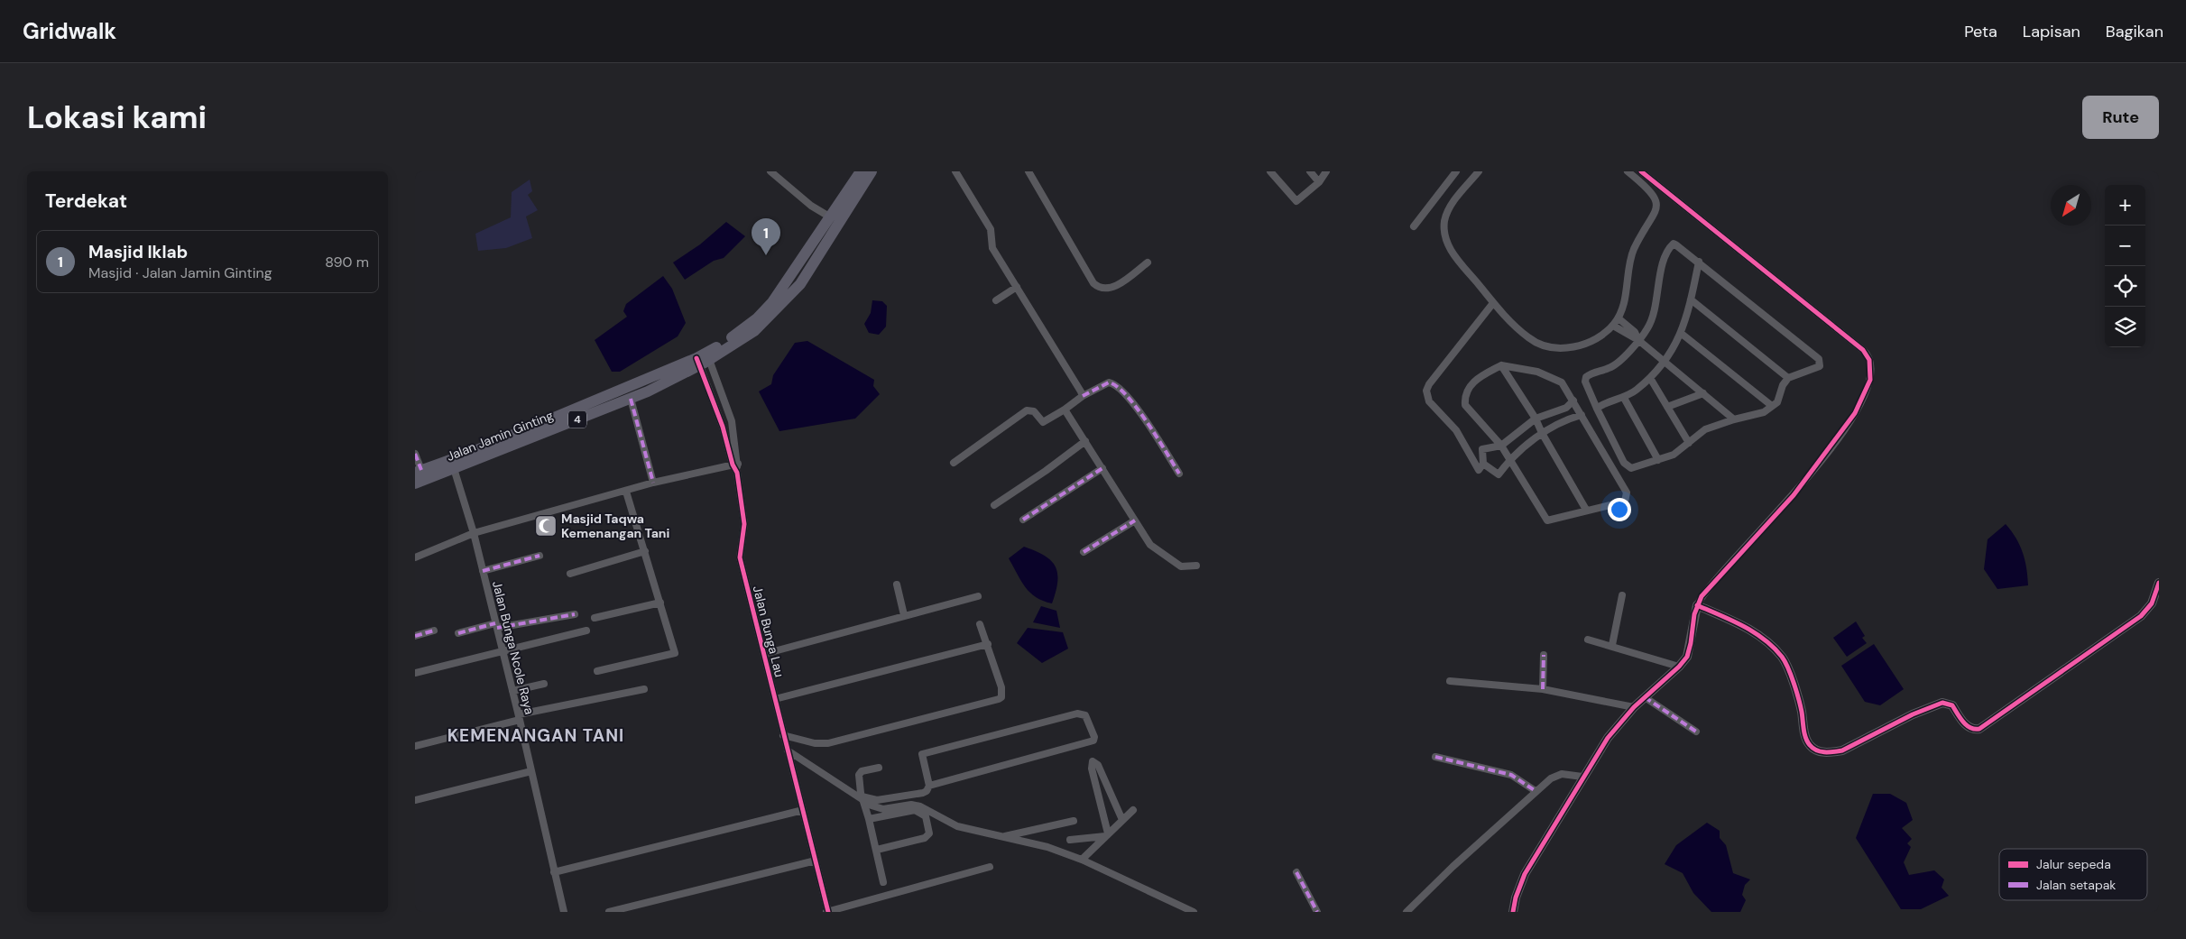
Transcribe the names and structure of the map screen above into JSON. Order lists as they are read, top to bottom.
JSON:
{
  "streets": {
    "highway": ["4", "Jalan Jamin Ginting"],
    "street": ["Jalan Bunga Lau", "Jalan Bunga Ncole Raya"]
  },
  "crossings": [
    ["Jalan Jamin Ginting", "Jalan Bunga Ncole Raya"]
  ],
  "districts": ["KEMENANGAN TANI"],
  "places": {
    "mosque": ["Masjid Taqwa Kemenangan Tani"]
  },
  "legend": ["Jalur sepeda", "Jalan setapak"],
  "north": "bottom left",
  "page": {
    "header": "Gridwalk",
    "nav": ["Peta", "Lapisan", "Bagikan"],
    "buttons": "Rute",
    "title": "Lokasi kami",
    "heading": "Terdekat",
    "map_buttons": ["+", "−"],
    "pins": "1",
    "list": [
      {
        "mark": "1",
        "name": "Masjid Iklab",
        "note": "Masjid · Jalan Jamin Ginting",
        "value": "890 m"
      }
    ]
  }
}
